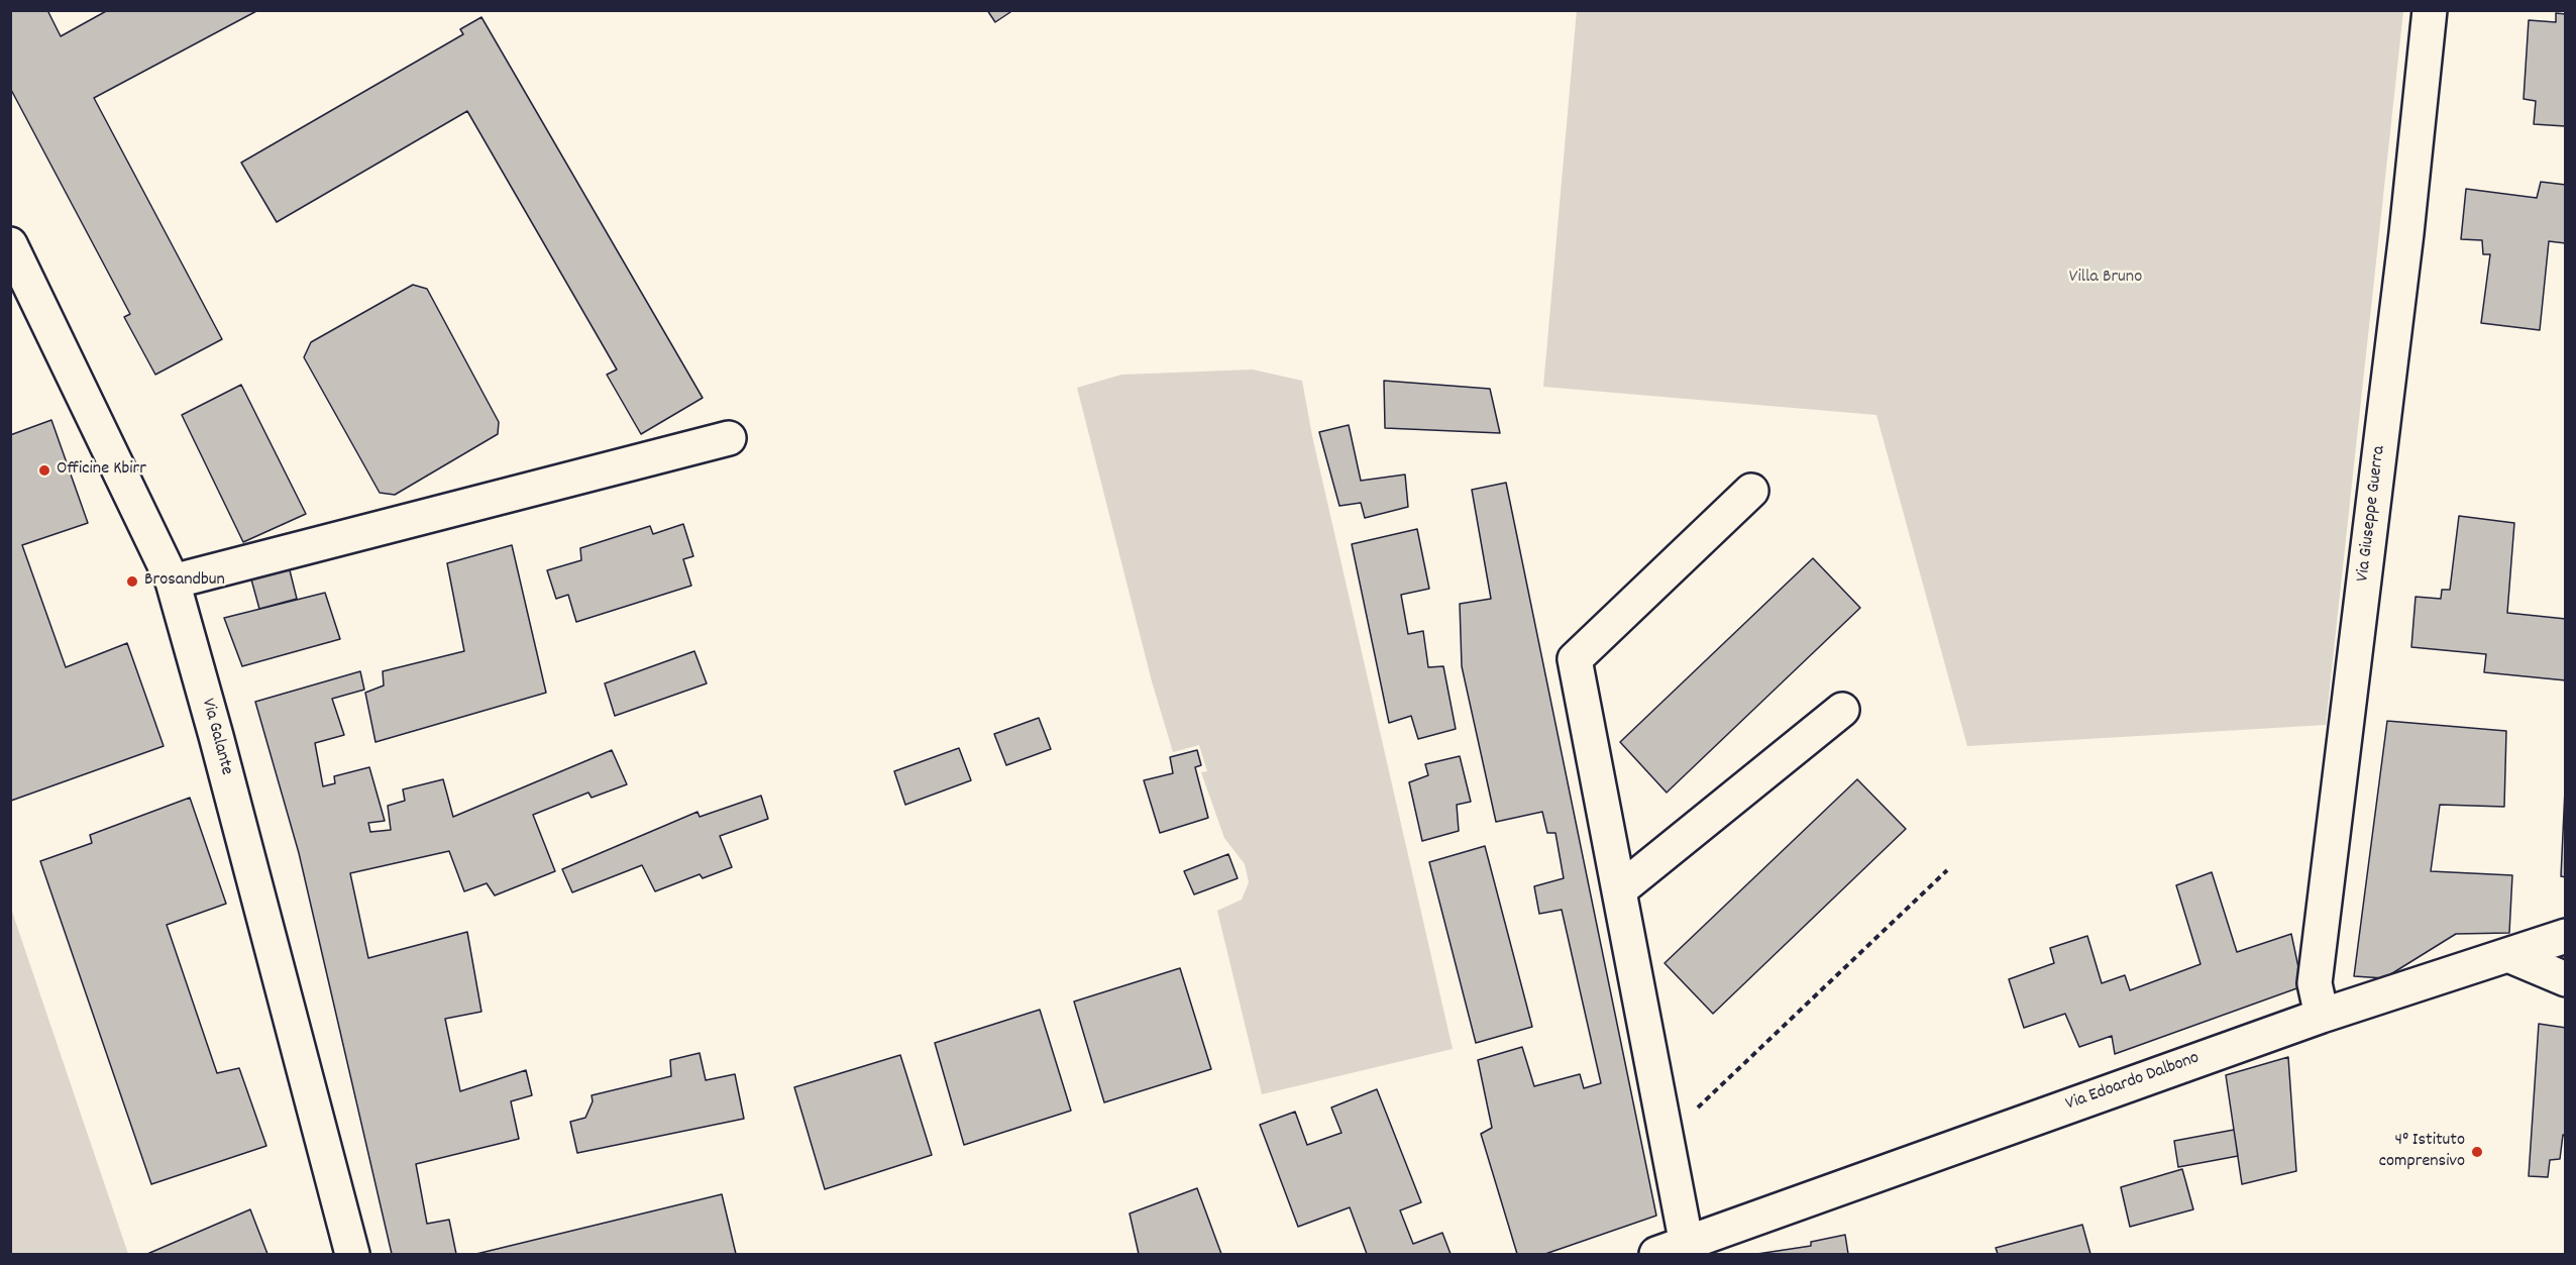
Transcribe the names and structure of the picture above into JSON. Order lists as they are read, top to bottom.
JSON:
{
  "streets": {
    "street": ["Via Giuseppe Guerra", "Via Galante", "Via Edoardo Dalbono"]
  },
  "crossings": [
    ["Via Giuseppe Guerra", "Via Edoardo Dalbono"]
  ],
  "parks": ["Villa Bruno"],
  "places": ["Officine Kbirr", "Brosandbun", "4° Istituto comprensivo"]
}
